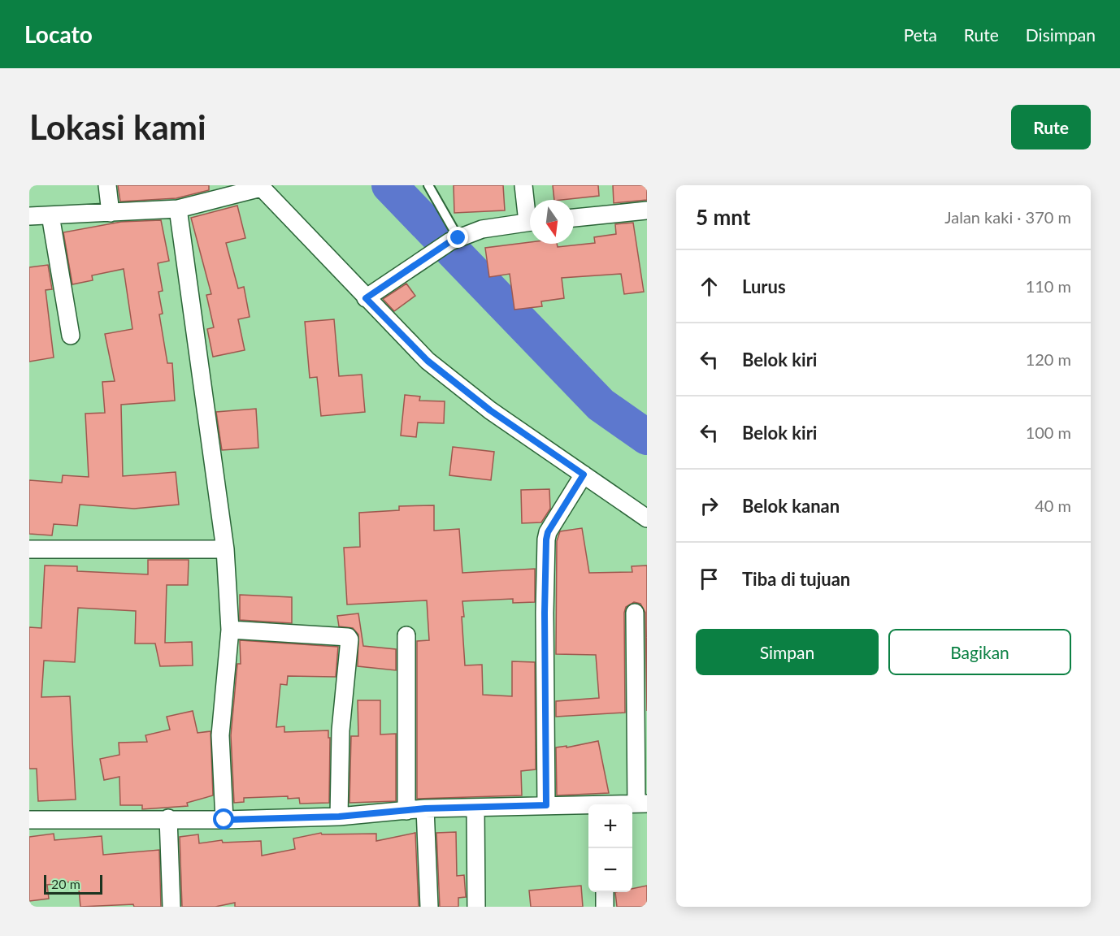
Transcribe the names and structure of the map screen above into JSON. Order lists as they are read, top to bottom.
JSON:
{
  "scale_bar": "20 m",
  "north": "bottom",
  "page": {
    "header": "Locato",
    "nav": ["Peta", "Rute", "Disimpan"],
    "buttons": [
      "Rute",
      ["Simpan", "Bagikan"]
    ],
    "title": "Lokasi kami",
    "heading": ["5 mnt", "Jalan kaki · 370 m"],
    "list": [
      ["Lurus", "110 m"],
      ["Belok kiri", "120 m"],
      ["Belok kiri", "100 m"],
      ["Belok kanan", "40 m"],
      "Tiba di tujuan"
    ],
    "map_buttons": ["+", "−"],
    "scale": "20 m"
  }
}
